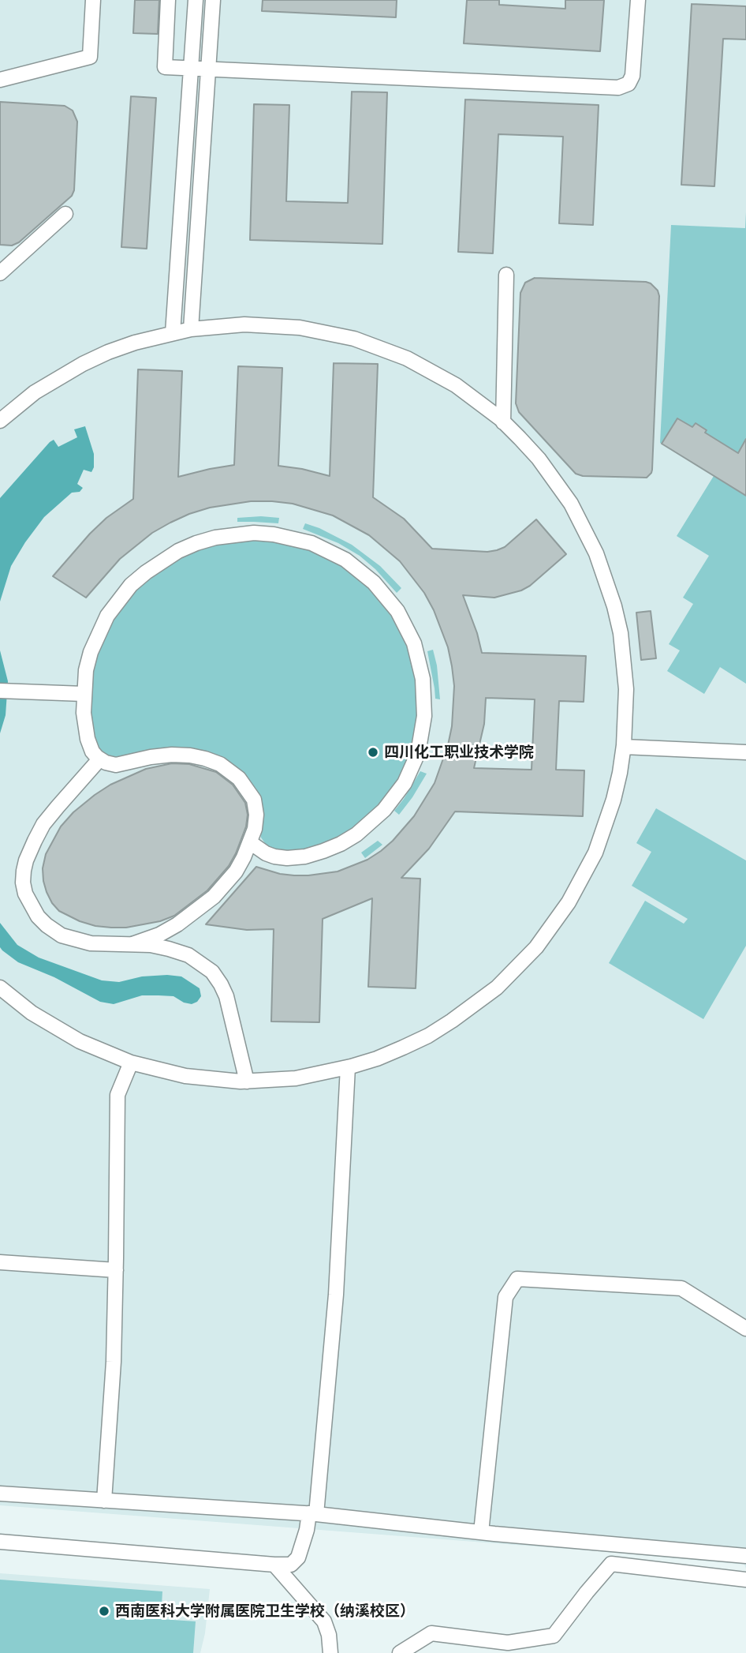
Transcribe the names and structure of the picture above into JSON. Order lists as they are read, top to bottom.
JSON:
{
  "places": ["四川化工职业技术学院", "西南医科大学附属医院卫生学校（纳溪校区）"]
}
